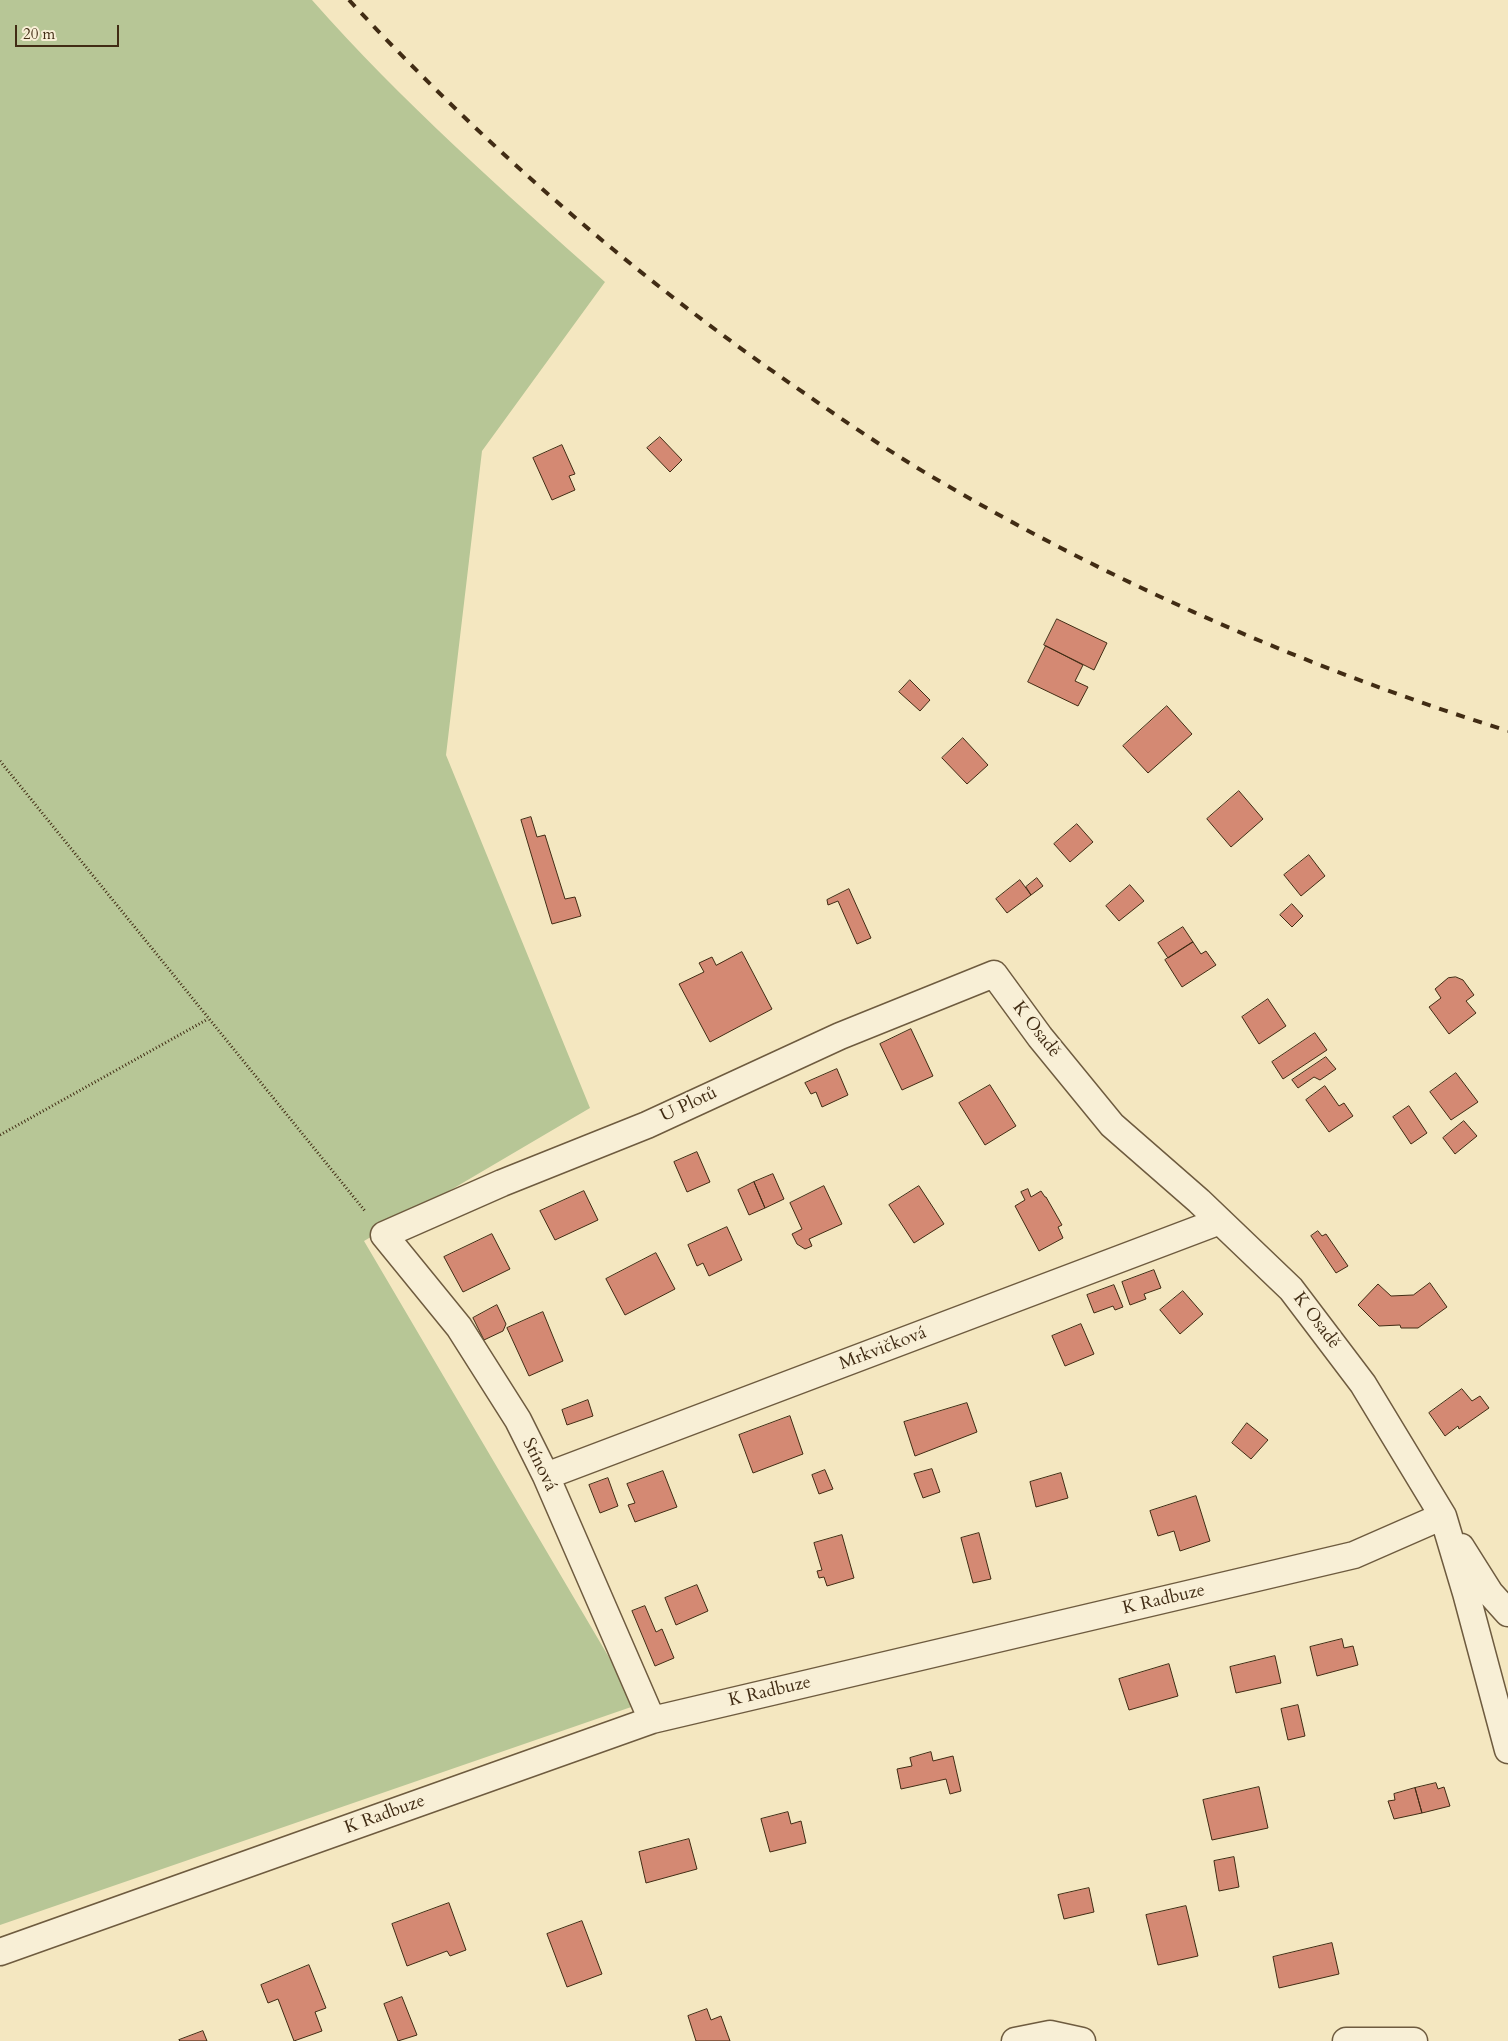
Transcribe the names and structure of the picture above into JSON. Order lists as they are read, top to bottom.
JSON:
{
  "streets": {
    "street": [
      "K Osadě",
      "U Plotů",
      "Mrkvičková",
      "Stínová",
      "K Radbuze"
    ]
  },
  "crossings": [
    ["K Osadě", "U Plotů"],
    ["K Osadě", "Mrkvičková"],
    ["K Osadě", "K Radbuze"],
    ["U Plotů", "Stínová"],
    ["Mrkvičková", "Stínová"],
    ["Stínová", "K Radbuze"]
  ],
  "scale_bar": "20 m"
}
